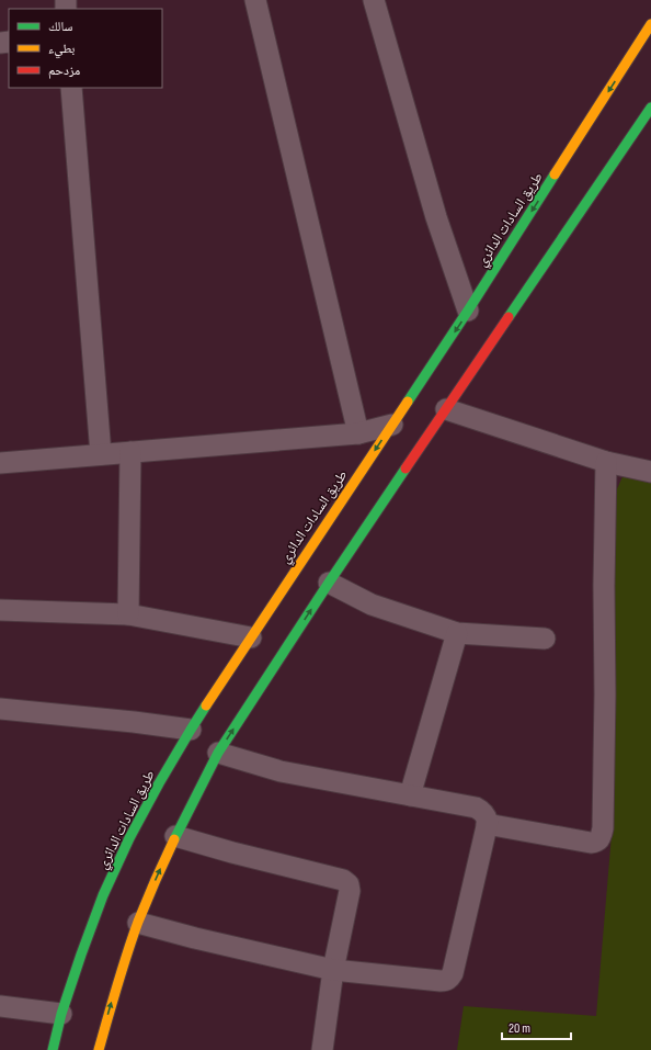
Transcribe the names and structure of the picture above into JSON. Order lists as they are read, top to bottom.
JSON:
{
  "streets": {
    "highway": ["طريق السادات الدائري"]
  },
  "legend": ["سالك", "بطيء", "مزدحم"],
  "scale_bar": "20 m"
}
